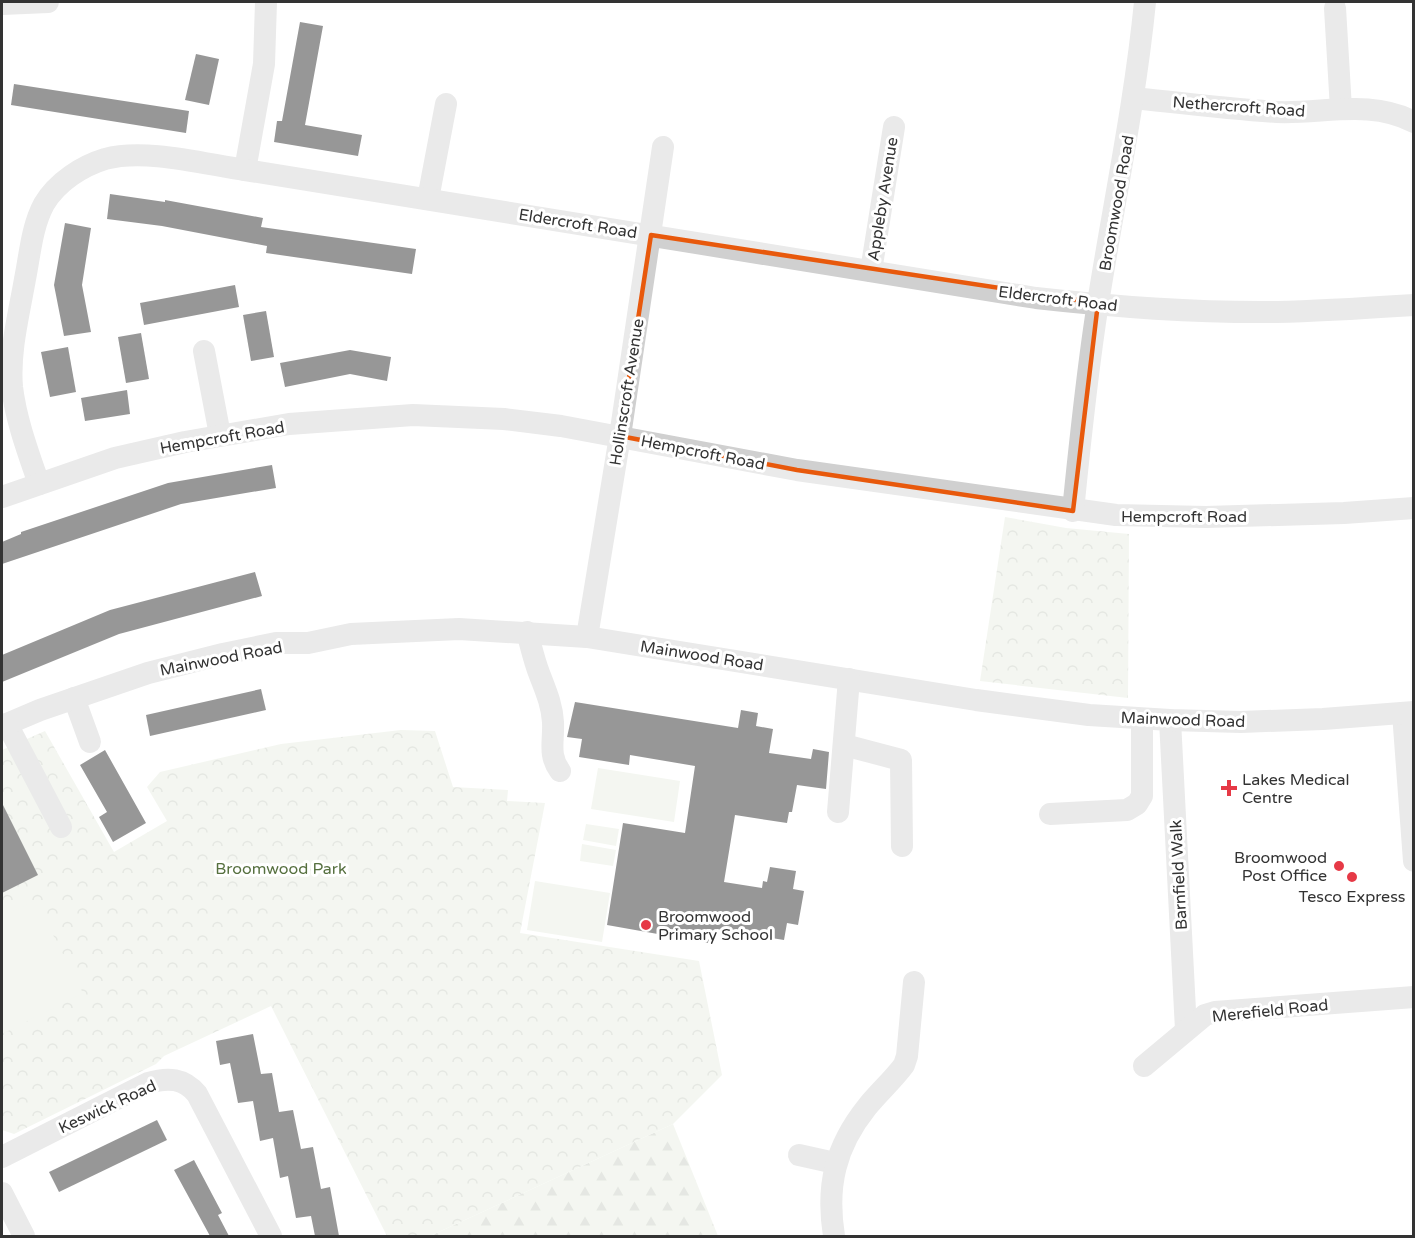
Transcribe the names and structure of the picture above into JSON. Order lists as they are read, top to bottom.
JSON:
{
  "streets": {
    "street": [
      "Nethercroft Road",
      "Appleby Avenue",
      "Broomwood Road",
      "Eldercroft Road",
      "Hollinscroft Avenue",
      "Hempcroft Road",
      "Mainwood Road",
      "Barnfield Walk",
      "Merefield Road",
      "Keswick Road"
    ]
  },
  "crossings": [
    ["Nethercroft Road", "Broomwood Road"],
    ["Appleby Avenue", "Eldercroft Road"],
    ["Broomwood Road", "Eldercroft Road"],
    ["Broomwood Road", "Hempcroft Road"],
    ["Eldercroft Road", "Hollinscroft Avenue"],
    ["Eldercroft Road", "Hempcroft Road"],
    ["Hollinscroft Avenue", "Hempcroft Road"],
    ["Hollinscroft Avenue", "Mainwood Road"],
    ["Mainwood Road", "Barnfield Walk"],
    ["Barnfield Walk", "Merefield Road"]
  ],
  "parks": ["Broomwood Park"],
  "places": {
    "health": ["Lakes Medical Centre"],
    "other": ["Broomwood Post Office", "Tesco Express", "Broomwood Primary School"]
  }
}
